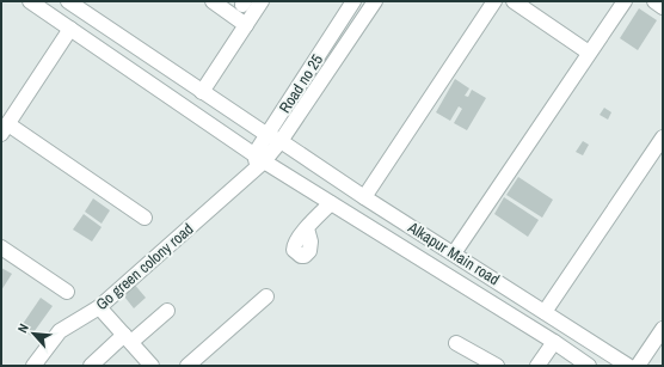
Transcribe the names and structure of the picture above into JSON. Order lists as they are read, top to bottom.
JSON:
{
  "streets": {
    "street": ["Road no 25", "Alkapur Main road", "Go green colony road"]
  },
  "crossings": [
    ["Road no 25", "Alkapur Main road"],
    ["Road no 25", "Go green colony road"],
    ["Alkapur Main road", "Go green colony road"]
  ],
  "north": "top left"
}
